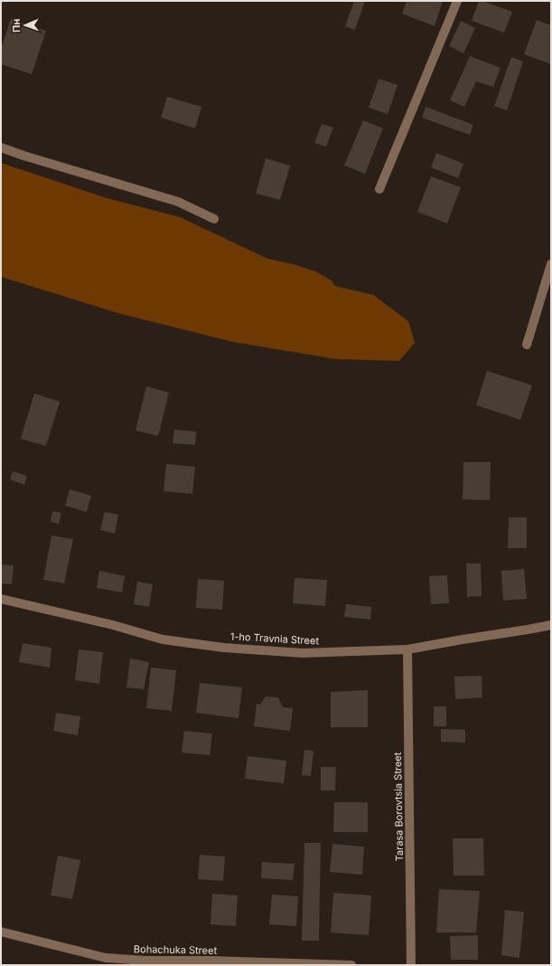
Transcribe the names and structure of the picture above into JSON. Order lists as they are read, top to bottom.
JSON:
{
  "streets": {
    "street": ["1-ho Travnia Street", "Tarasa Borovtsia Street", "Bohachuka Street"]
  },
  "crossings": [
    ["1-ho Travnia Street", "Tarasa Borovtsia Street"]
  ],
  "north": "left"
}
